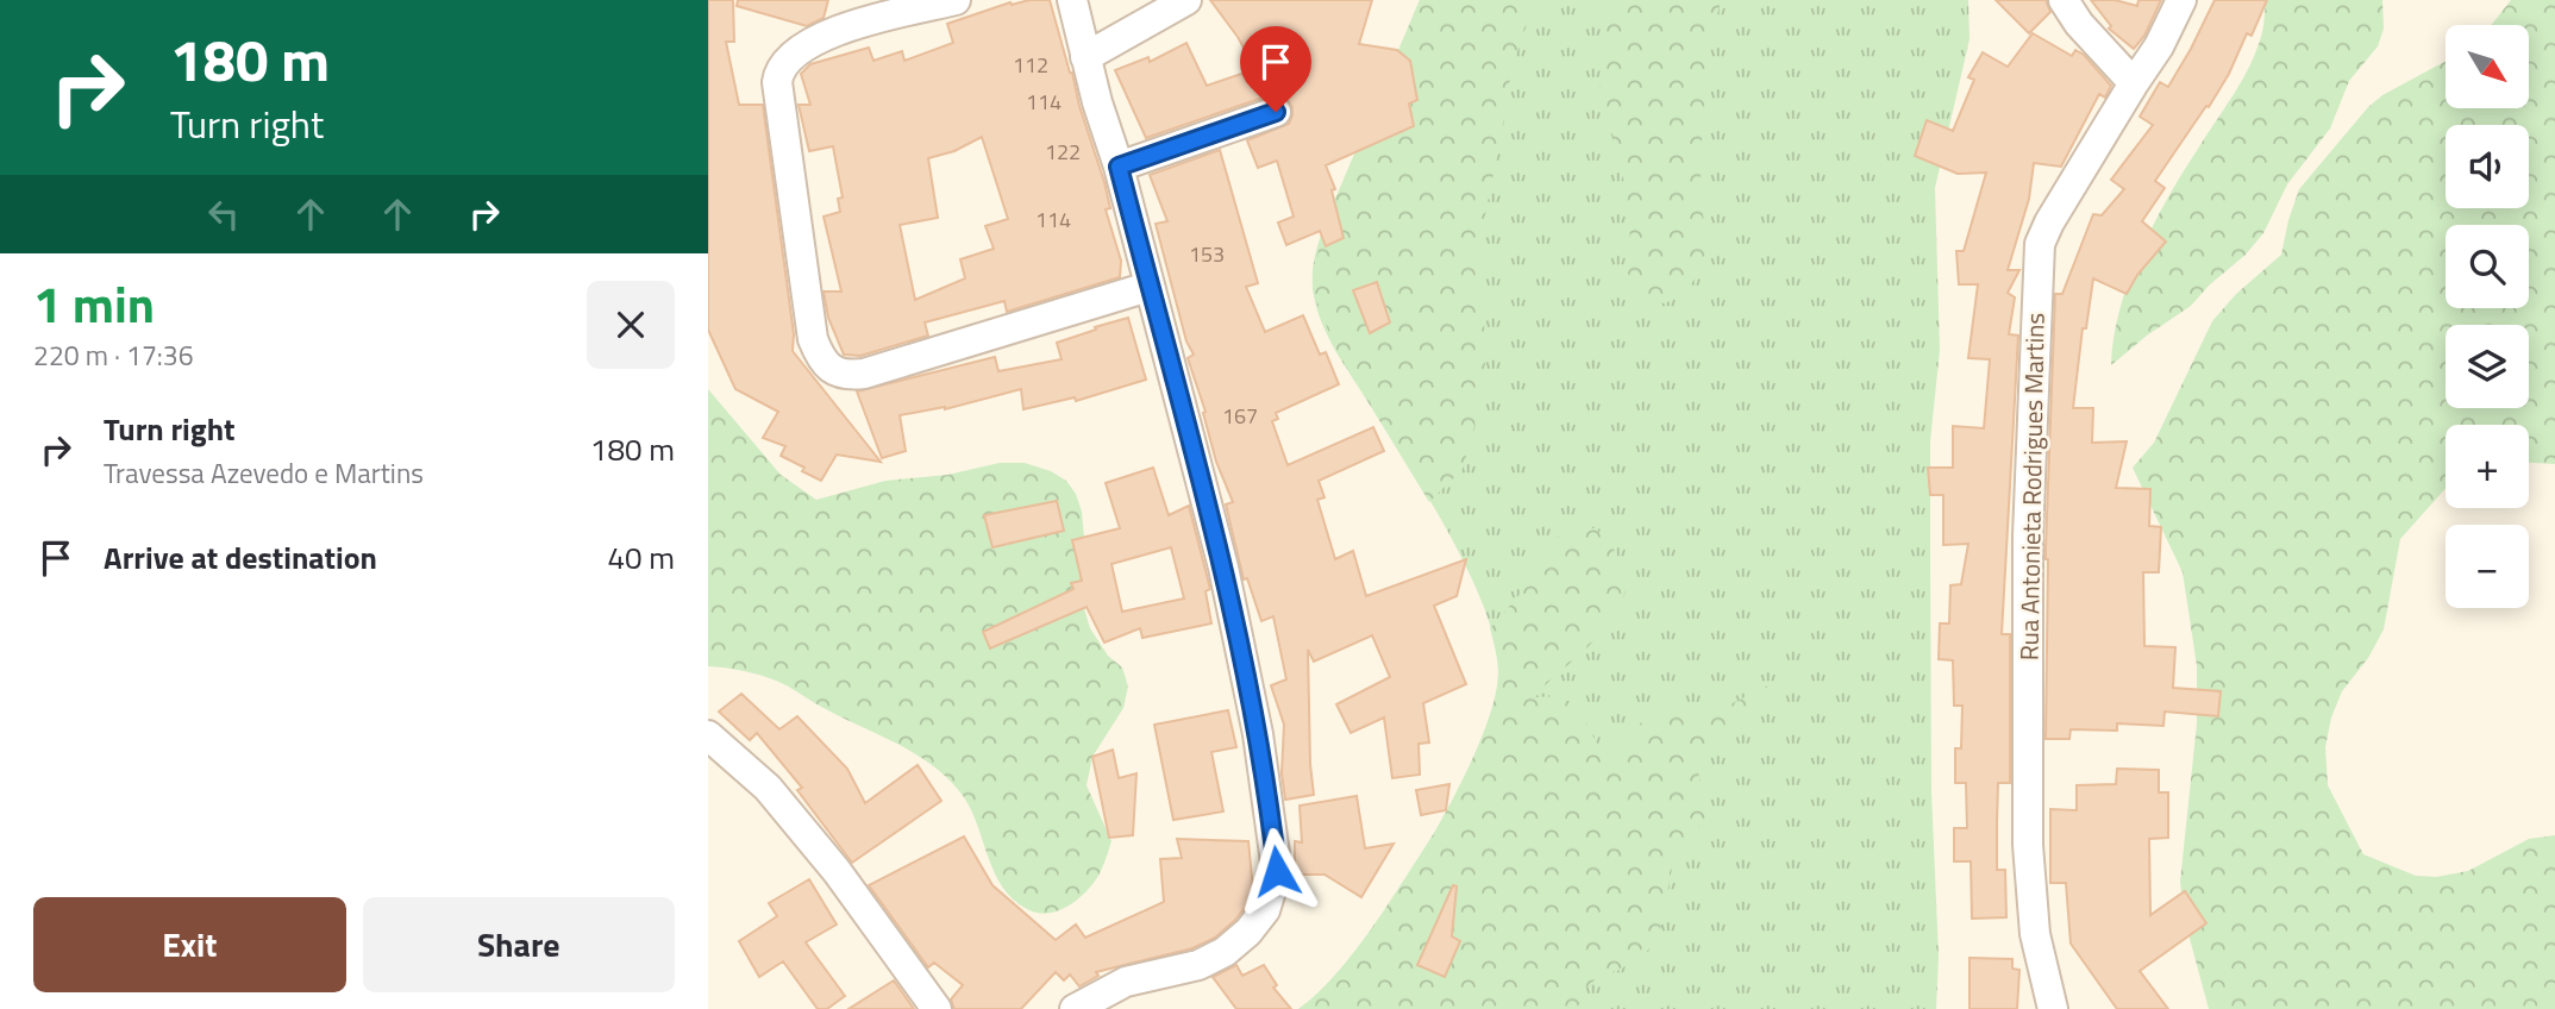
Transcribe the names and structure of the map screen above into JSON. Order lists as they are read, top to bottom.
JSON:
{
  "streets": {
    "street": ["Rua Antonieta Rodrigues Martins"]
  },
  "house_numbers": [
    "112",
    "114",
    "122",
    "114",
    "153",
    "167"
  ],
  "north": "bottom right",
  "page": {
    "turn": ["180 m", "Turn right"],
    "map_buttons": ["+", "−"],
    "heading": ["1 min", "220 m · 17:36"],
    "list": [
      {
        "name": "Turn right",
        "note": "Travessa Azevedo e Martins",
        "value": "180 m"
      },
      {
        "name": "Arrive at destination",
        "value": "40 m"
      }
    ],
    "buttons": ["Exit", "Share"]
  }
}
